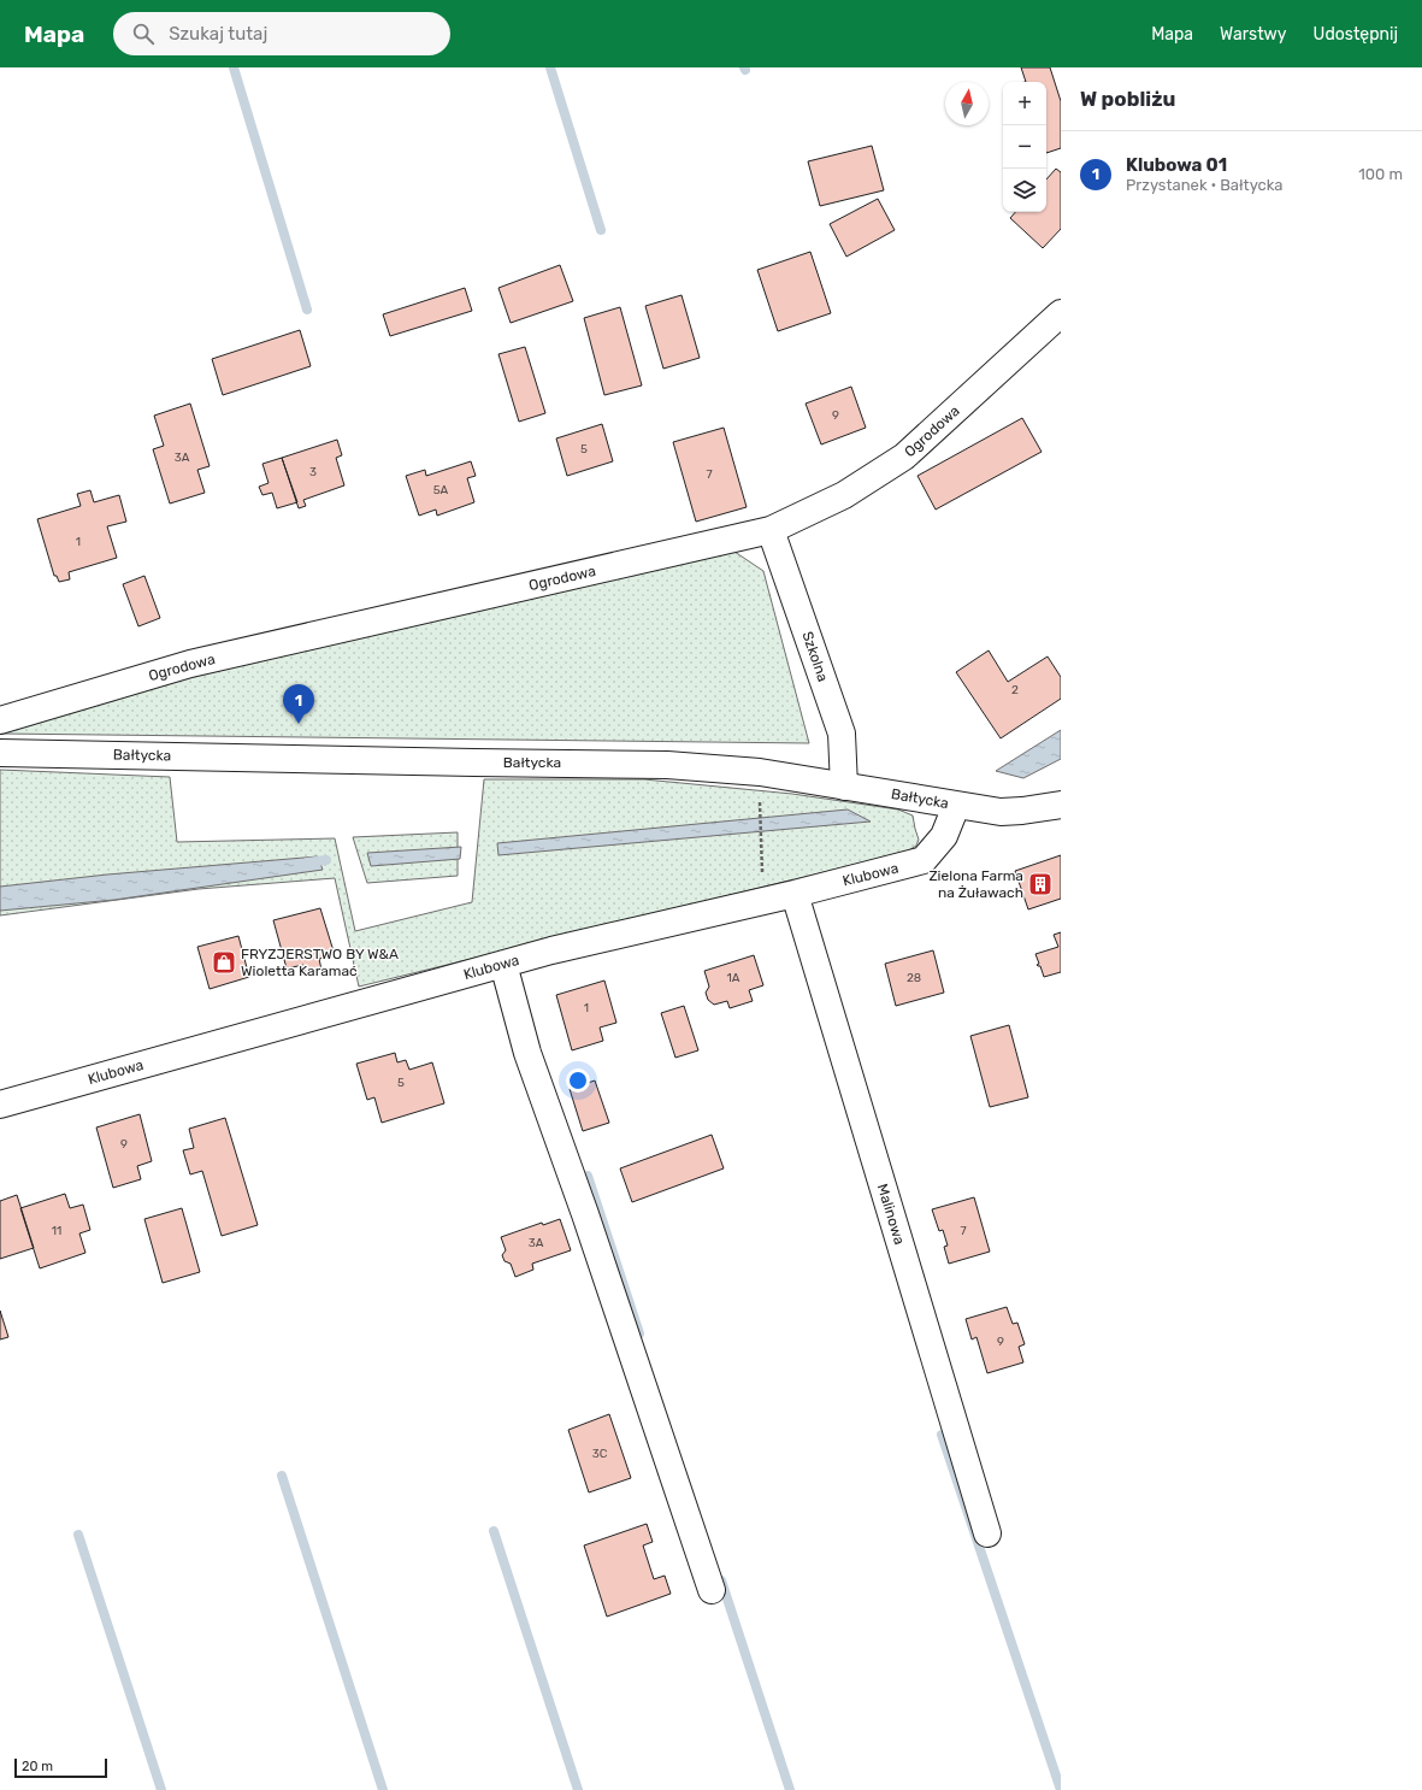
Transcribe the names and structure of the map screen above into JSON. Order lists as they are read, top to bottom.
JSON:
{
  "streets": {
    "street": [
      "Ogrodowa",
      "Szkolna",
      "Bałtycka",
      "Klubowa",
      "Malinowa"
    ]
  },
  "crossings": [
    ["Ogrodowa", "Szkolna"],
    ["Szkolna", "Bałtycka"],
    ["Bałtycka", "Klubowa"],
    ["Klubowa", "Malinowa"]
  ],
  "places": {
    "building": ["Zielona Farma na Żuławach"],
    "shop": ["FRYZJERSTWO BY W&A Wioletta Karamać"]
  },
  "house_numbers": [
    "9",
    "5",
    "3A",
    "3",
    "7",
    "5A",
    "1",
    "2",
    "1A",
    "28",
    "1",
    "5",
    "9",
    "11",
    "7",
    "3A",
    "9",
    "3C"
  ],
  "scale_bar": "20 m",
  "north": "top",
  "page": {
    "header": "Mapa",
    "search": "Szukaj tutaj",
    "nav": ["Mapa", "Warstwy", "Udostępnij"],
    "heading": "W pobliżu",
    "map_buttons": ["+", "−"],
    "list": [
      {
        "mark": "1",
        "name": "Klubowa 01",
        "note": "Przystanek · Bałtycka",
        "value": "100 m"
      }
    ],
    "pins": "1",
    "scale": "20 m"
  }
}
